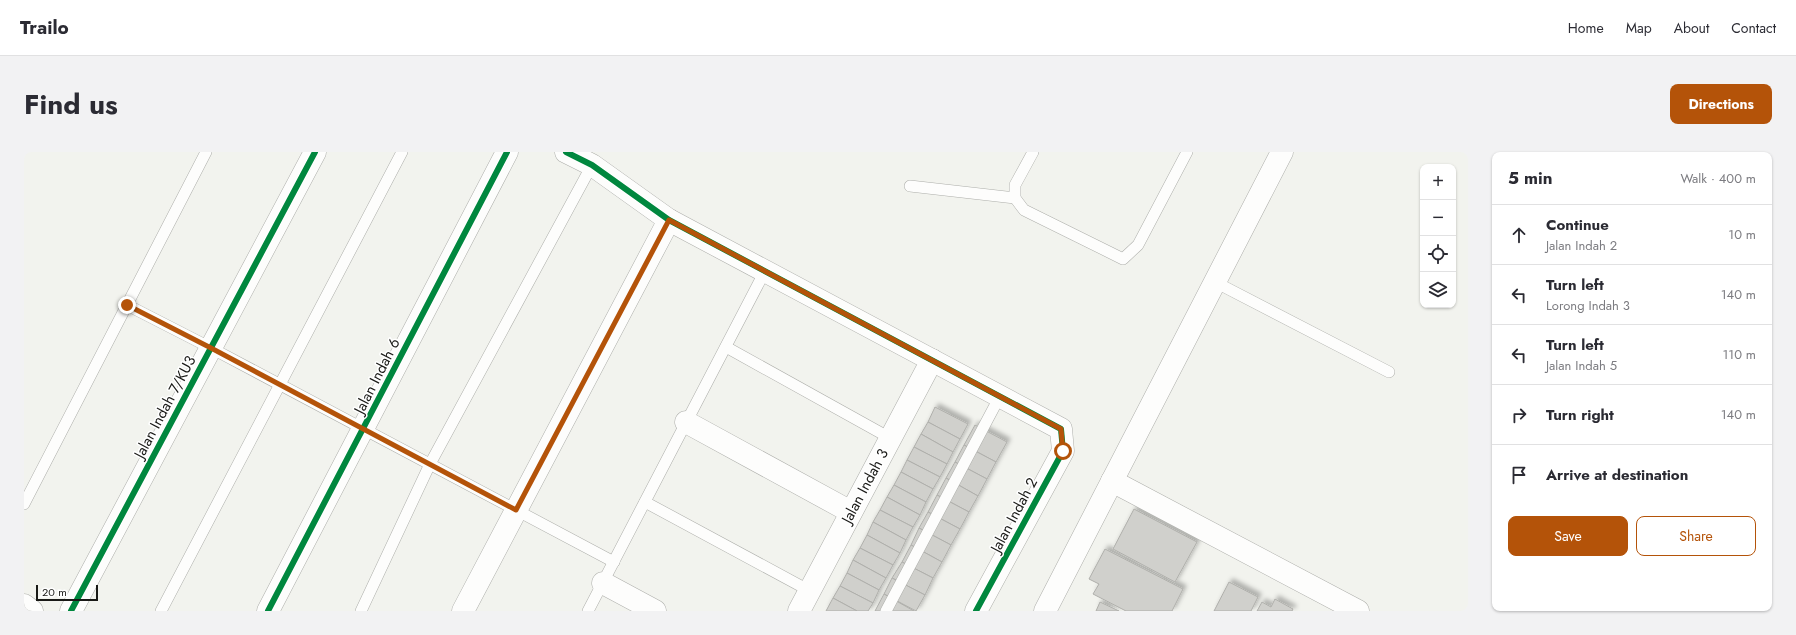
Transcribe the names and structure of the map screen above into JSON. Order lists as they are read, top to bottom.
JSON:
{
  "streets": {
    "street": [
      "Jalan Indah 6",
      "Jalan Indah 7/KU3",
      "Jalan Indah 3",
      "Jalan Indah 2"
    ]
  },
  "scale_bar": "20 m",
  "page": {
    "header": "Trailo",
    "nav": [
      "Home",
      "Map",
      "About",
      "Contact"
    ],
    "title": "Find us",
    "buttons": [
      "Directions",
      ["Save", "Share"]
    ],
    "heading": ["5 min", "Walk · 400 m"],
    "map_buttons": ["+", "−"],
    "list": [
      ["Continue", "Jalan Indah 2", "10 m"],
      ["Turn left", "Lorong Indah 3", "140 m"],
      ["Turn left", "Jalan Indah 5", "110 m"],
      ["Turn right", "140 m"],
      "Arrive at destination"
    ],
    "scale": "20 m"
  }
}
